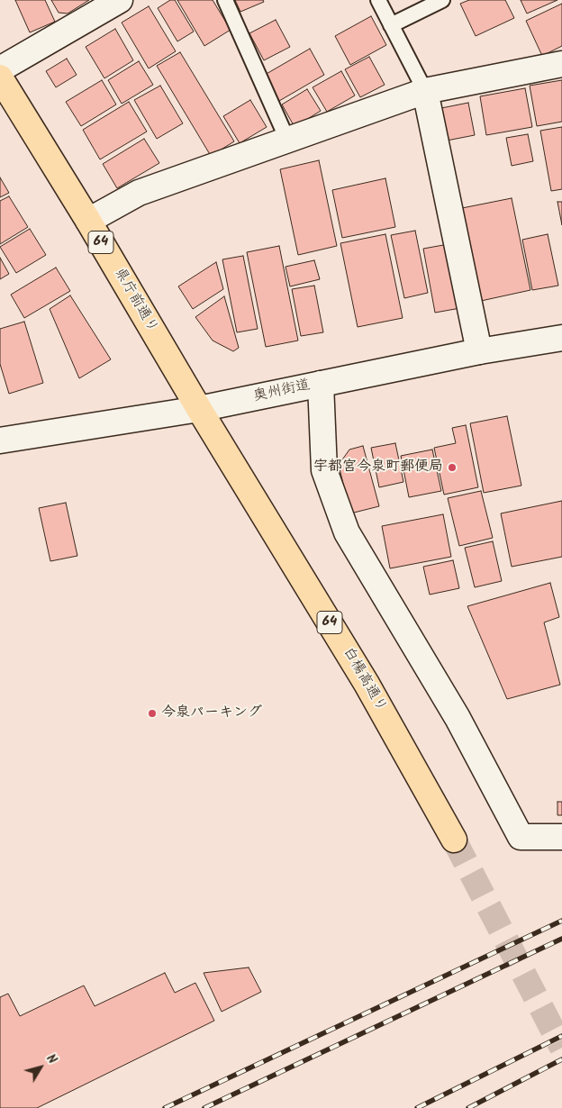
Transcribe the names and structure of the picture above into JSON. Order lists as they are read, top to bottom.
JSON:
{
  "streets": {
    "main road": ["64", "県庁前通り", "白楊高通り"],
    "street": ["奥州街道"]
  },
  "crossings": [
    ["県庁前通り", "奥州街道"],
    ["県庁前通り", "白楊高通り"],
    ["奥州街道", "白楊高通り"]
  ],
  "places": ["宇都宮今泉町郵便局", "今泉パーキング"],
  "north": "top right"
}
